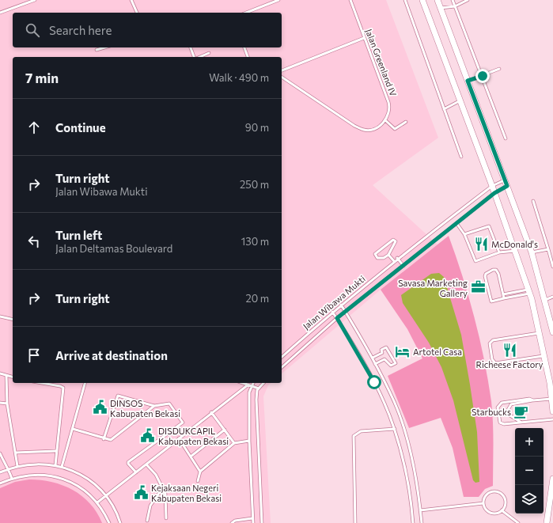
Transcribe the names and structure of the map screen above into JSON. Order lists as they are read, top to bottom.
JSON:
{
  "streets": {
    "lane": ["Jalan Greenland IV", "Jalan Wibawa Mukti"]
  },
  "places": {
    "restaurant": ["McDonald's", "Richeese Factory"],
    "office": ["Savasa Marketing Gallery"],
    "hotel": ["Artotel Casa"],
    "public building": ["DINSOS Kabupaten Bekasi", "DISDUKCAPIL Kabupaten Bekasi", "Kejaksaan Negeri Kabupaten Bekasi"],
    "cafe": ["Starbucks"]
  },
  "page": {
    "search": "Search here",
    "heading": ["7 min", "Walk · 490 m"],
    "list": [
      ["Continue", "90 m"],
      ["Turn right", "Jalan Wibawa Mukti", "250 m"],
      ["Turn left", "Jalan Deltamas Boulevard", "130 m"],
      ["Turn right", "20 m"],
      "Arrive at destination"
    ],
    "map_buttons": ["+", "−"]
  }
}
